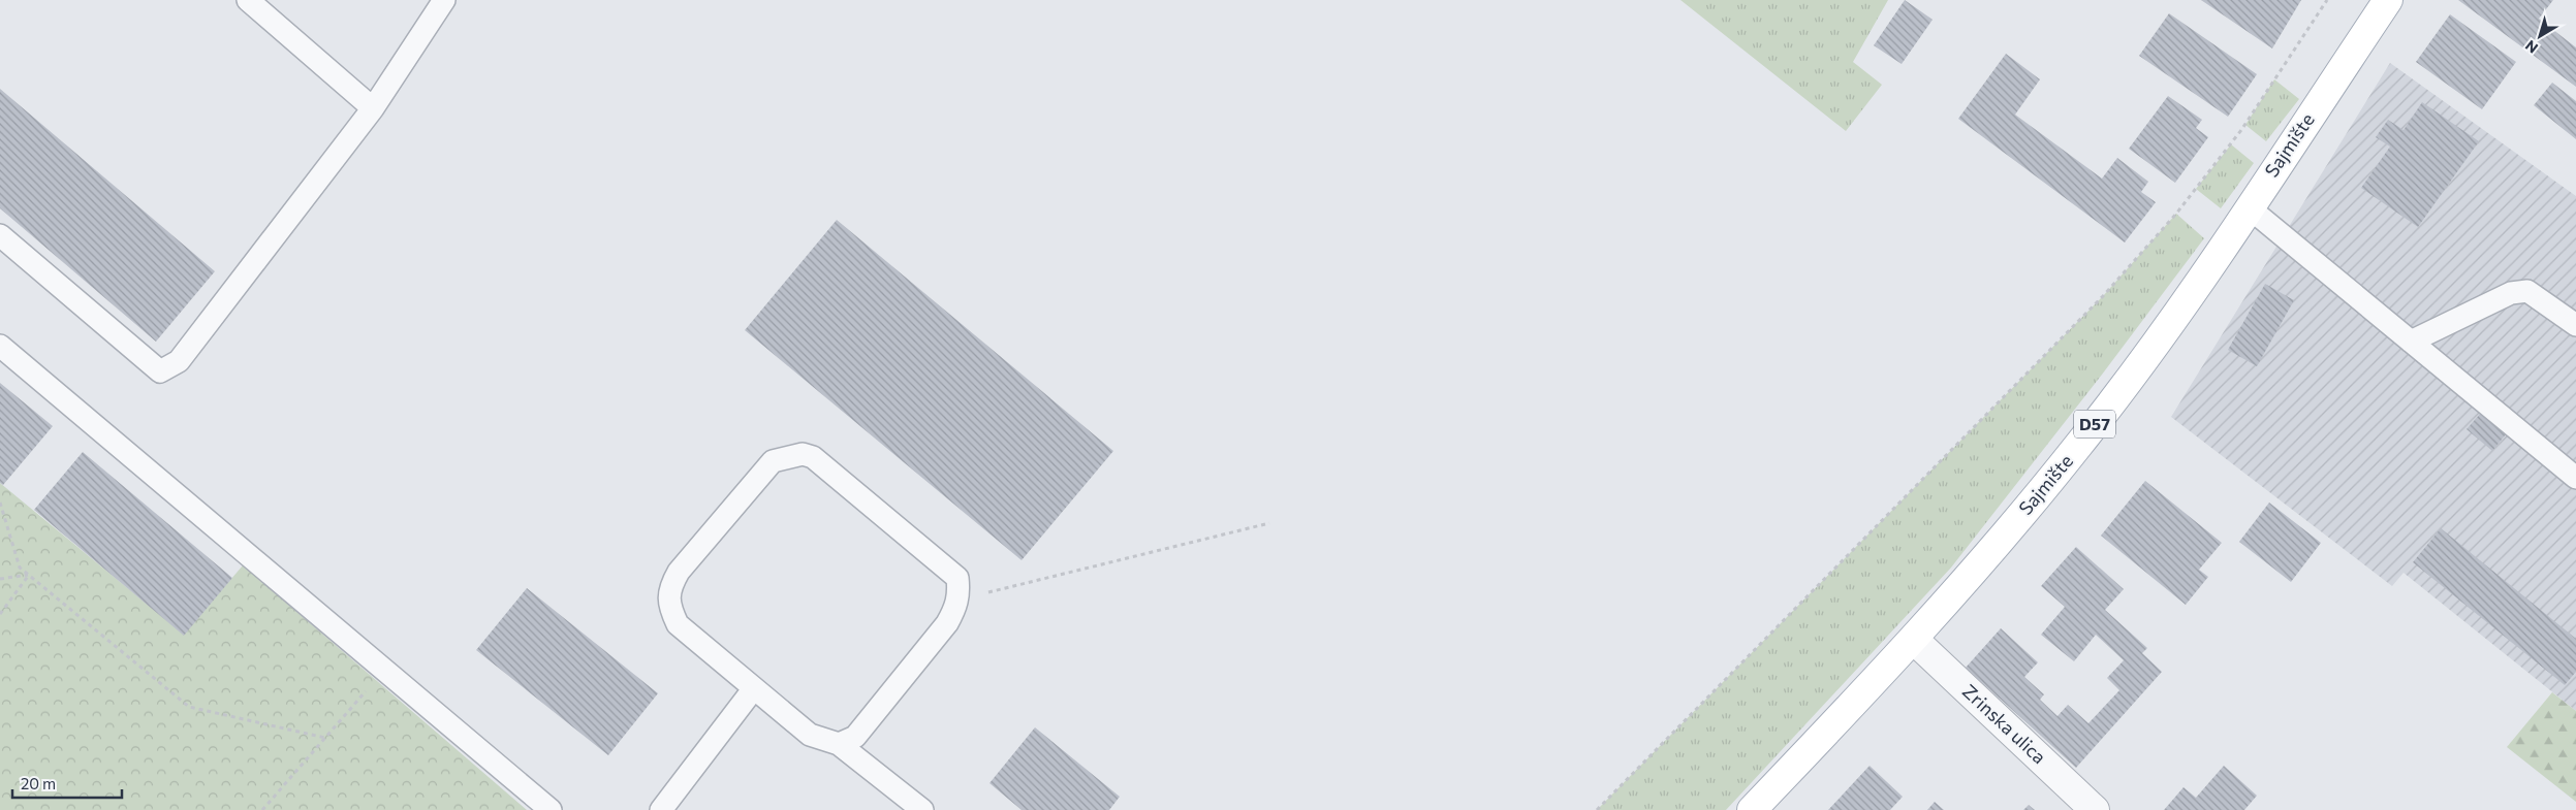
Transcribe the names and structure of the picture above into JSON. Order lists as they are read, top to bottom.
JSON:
{
  "streets": {
    "main road": ["Sajmište", "D57"],
    "street": ["Zrinska ulica"]
  },
  "crossings": [
    ["Sajmište", "Zrinska ulica"]
  ],
  "scale_bar": "20 m",
  "north": "bottom left"
}
